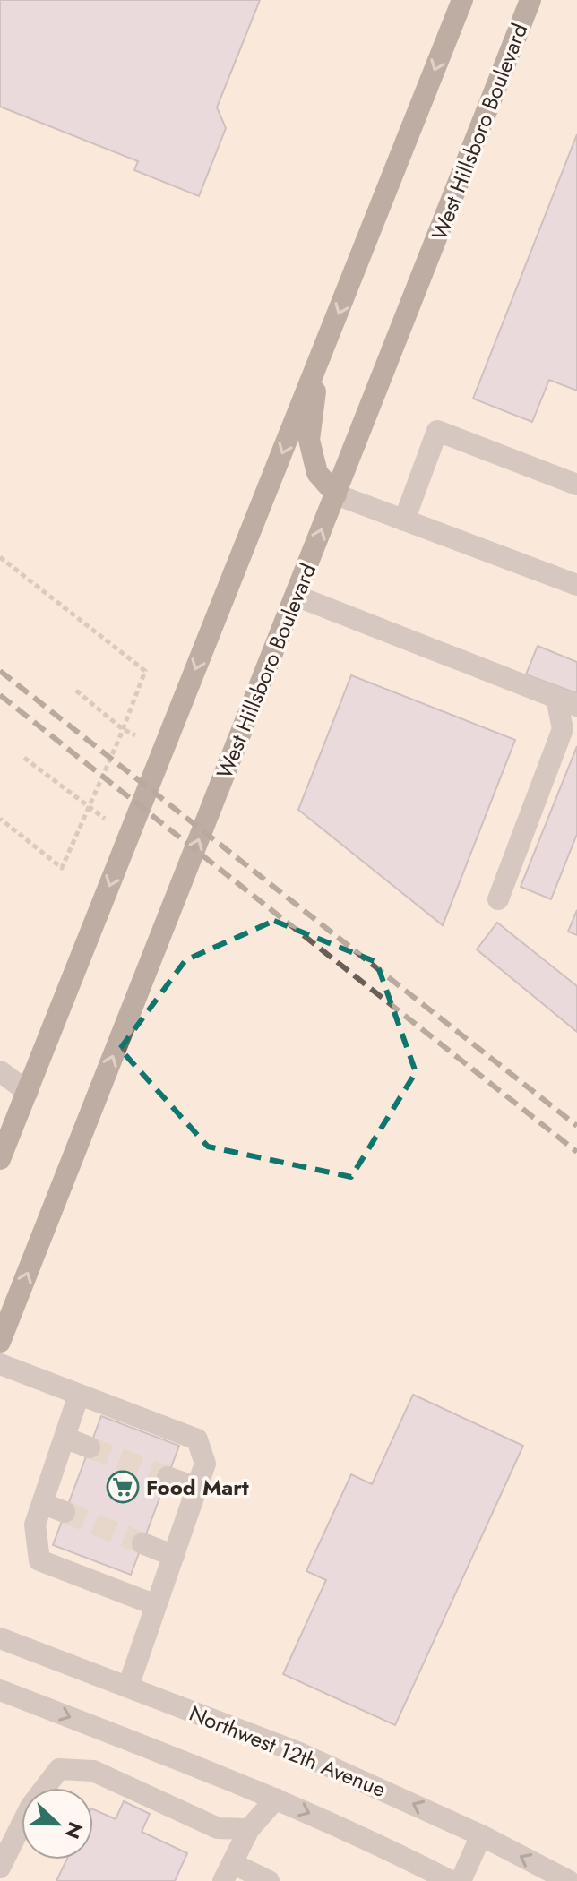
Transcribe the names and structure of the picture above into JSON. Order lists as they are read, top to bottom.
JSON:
{
  "streets": {
    "main road": ["West Hillsboro Boulevard"],
    "street": ["Northwest 12th Avenue"]
  },
  "places": {
    "supermarket": ["Food Mart"]
  },
  "north": "right"
}
